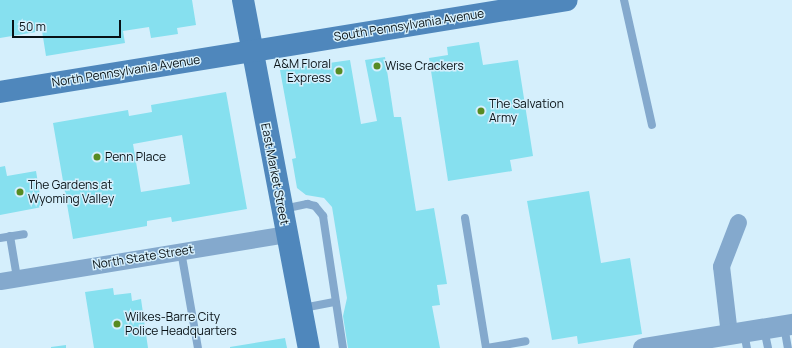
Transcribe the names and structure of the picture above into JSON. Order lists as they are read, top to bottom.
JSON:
{
  "streets": {
    "main road": ["South Pennsylvania Avenue", "North Pennsylvania Avenue", "East Market Street"],
    "street": ["North State Street"]
  },
  "crossings": [
    ["South Pennsylvania Avenue", "North Pennsylvania Avenue"],
    ["South Pennsylvania Avenue", "East Market Street"],
    ["North Pennsylvania Avenue", "East Market Street"],
    ["East Market Street", "North State Street"]
  ],
  "places": [
    "Wise Crackers",
    "A&M Floral Express",
    "The Salvation Army",
    "Penn Place",
    "The Gardens at Wyoming Valley",
    "Wilkes-Barre City Police Headquarters"
  ],
  "scale_bar": "50 m"
}
